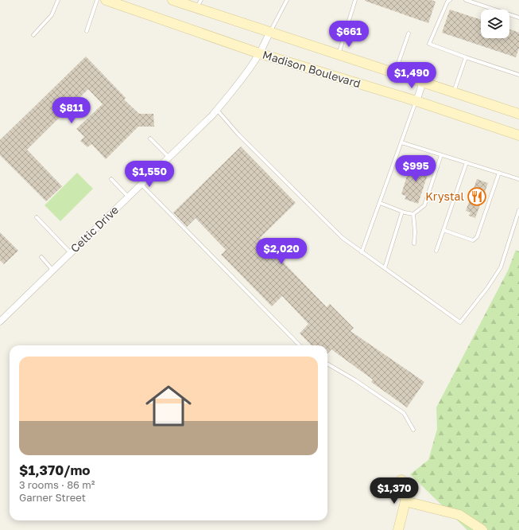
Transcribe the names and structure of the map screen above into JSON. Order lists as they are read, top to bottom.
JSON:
{
  "streets": {
    "main road": ["Madison Boulevard"],
    "street": ["Celtic Drive"]
  },
  "crossings": [
    ["Madison Boulevard", "Celtic Drive"]
  ],
  "places": {
    "restaurant": ["Krystal"]
  },
  "page": {
    "price": [
      "$661",
      "$1,490",
      "$811",
      "$995",
      "$1,550",
      "$2,020",
      "$1,370"
    ],
    "list": [
      {
        "name": "$1,370/mo",
        "note": "3 rooms · 86 m² · Garner Street"
      }
    ]
  }
}
